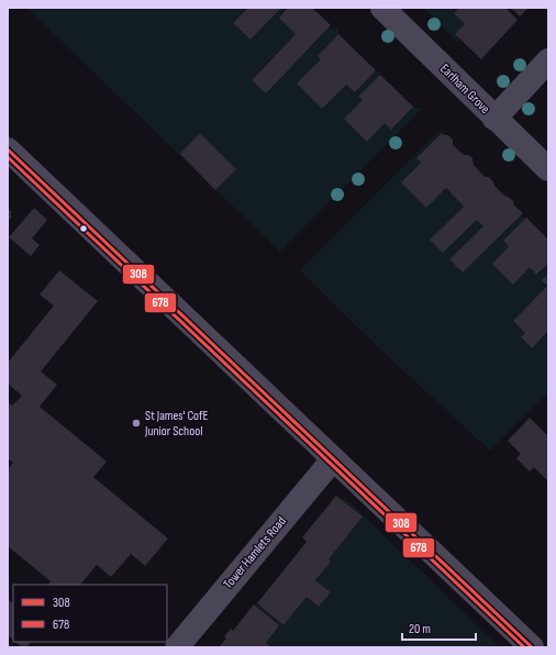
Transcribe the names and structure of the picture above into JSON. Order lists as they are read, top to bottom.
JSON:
{
  "streets": {
    "street": ["Earlham Grove", "Tower Hamlets Road"]
  },
  "places": ["St James' CofE Junior School"],
  "lines": ["transit line 308", "transit line 678"],
  "legend": ["308", "678"],
  "scale_bar": "20 m"
}
